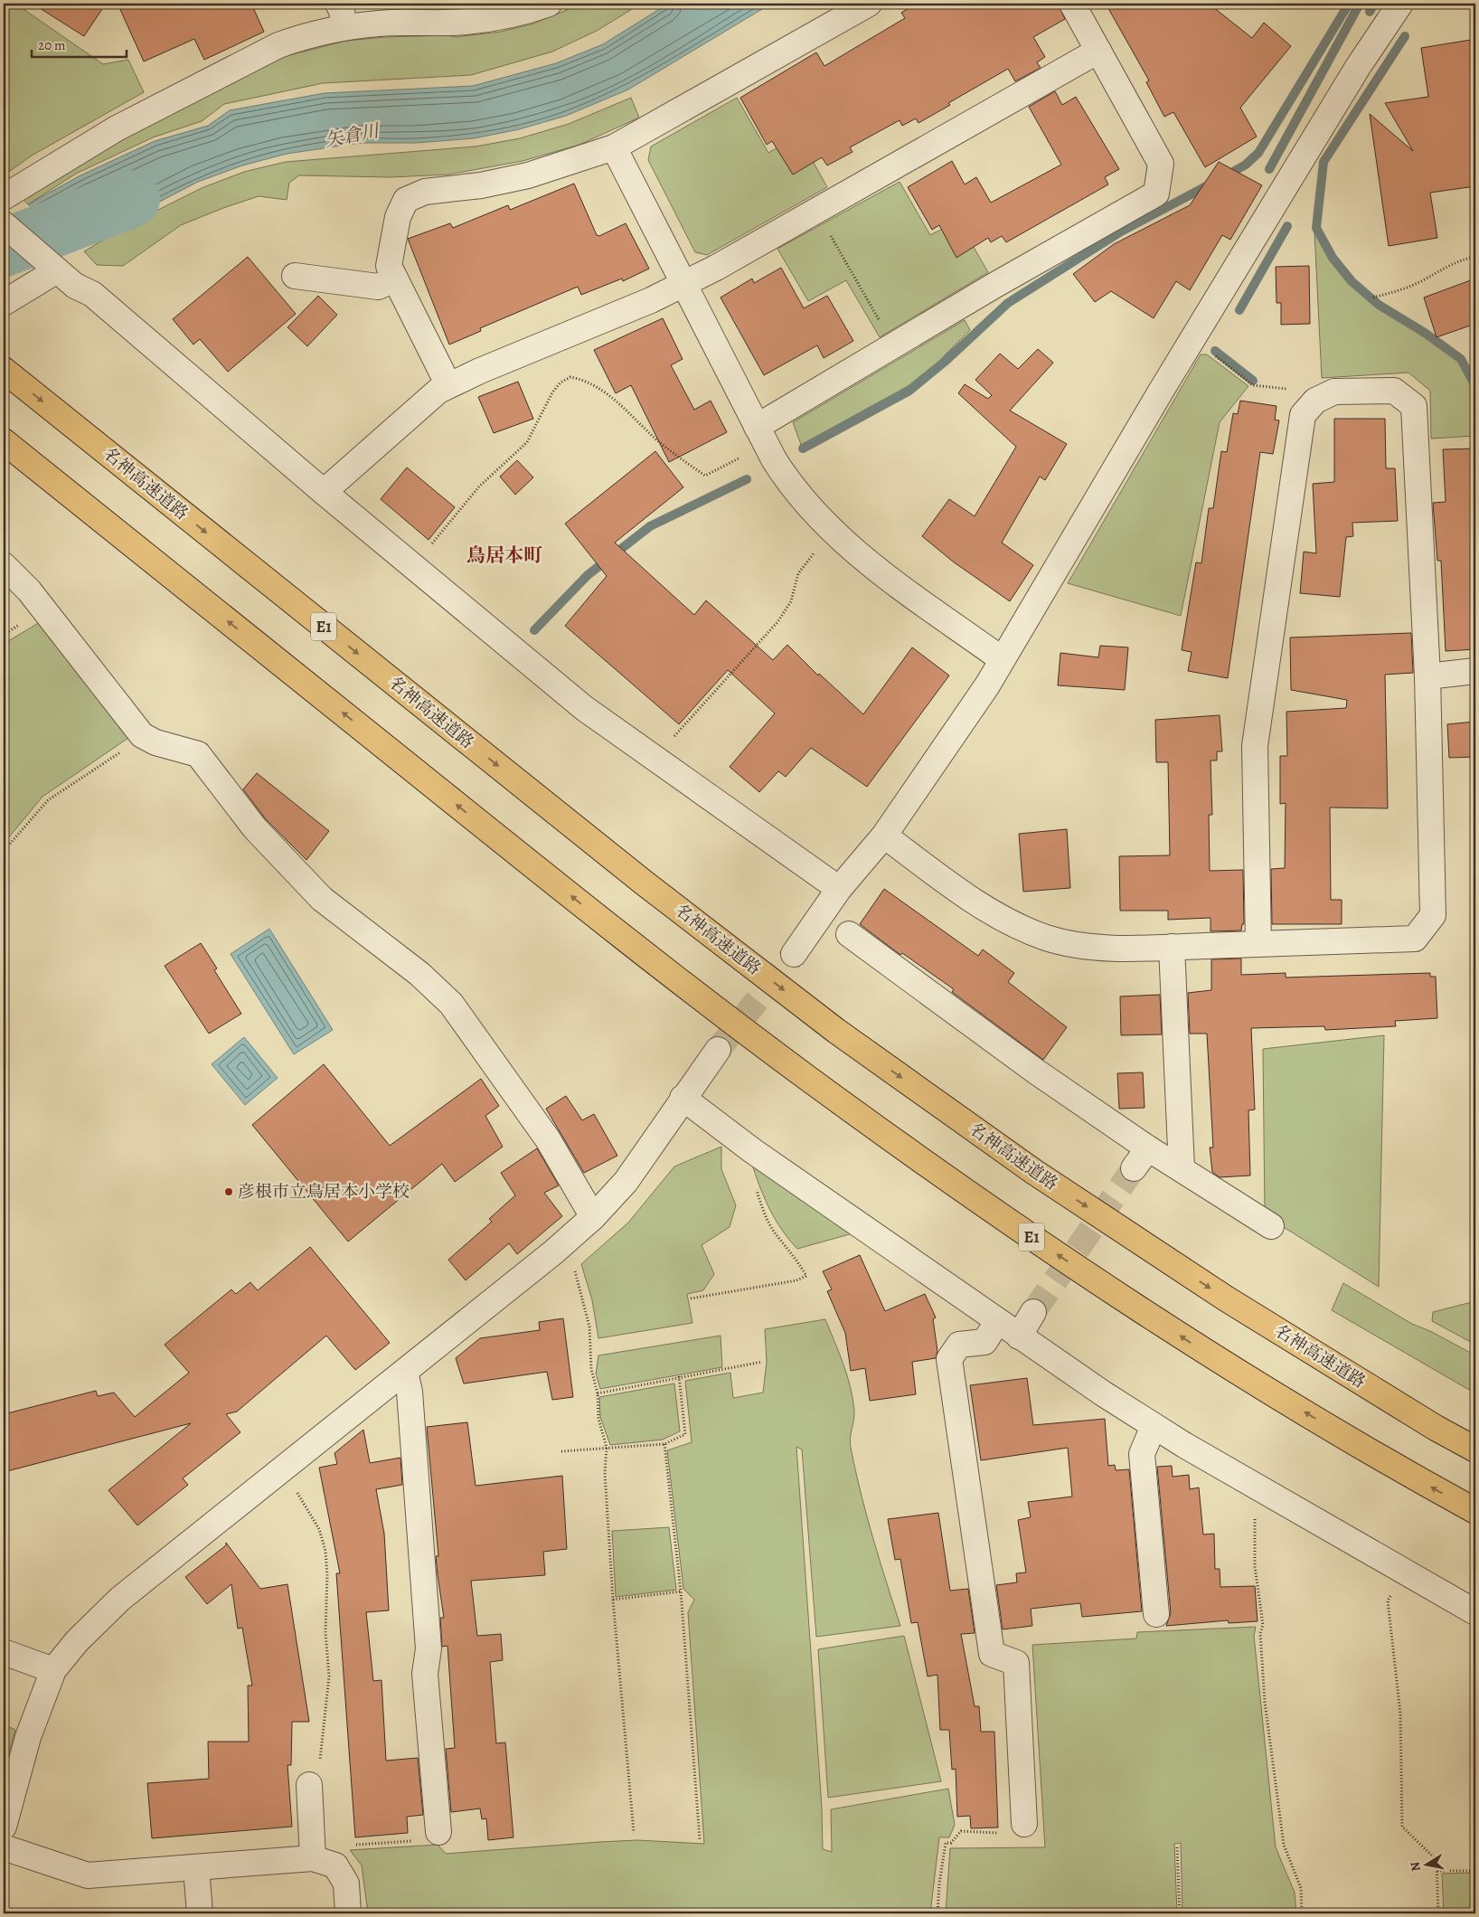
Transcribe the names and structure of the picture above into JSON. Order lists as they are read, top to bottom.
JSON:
{
  "streets": {
    "highway": ["名神高速道路", "E1"]
  },
  "districts": ["鳥居本町"],
  "water": ["矢倉川"],
  "places": ["彦根市立鳥居本小学校"],
  "scale_bar": "20 m",
  "north": "left"
}
